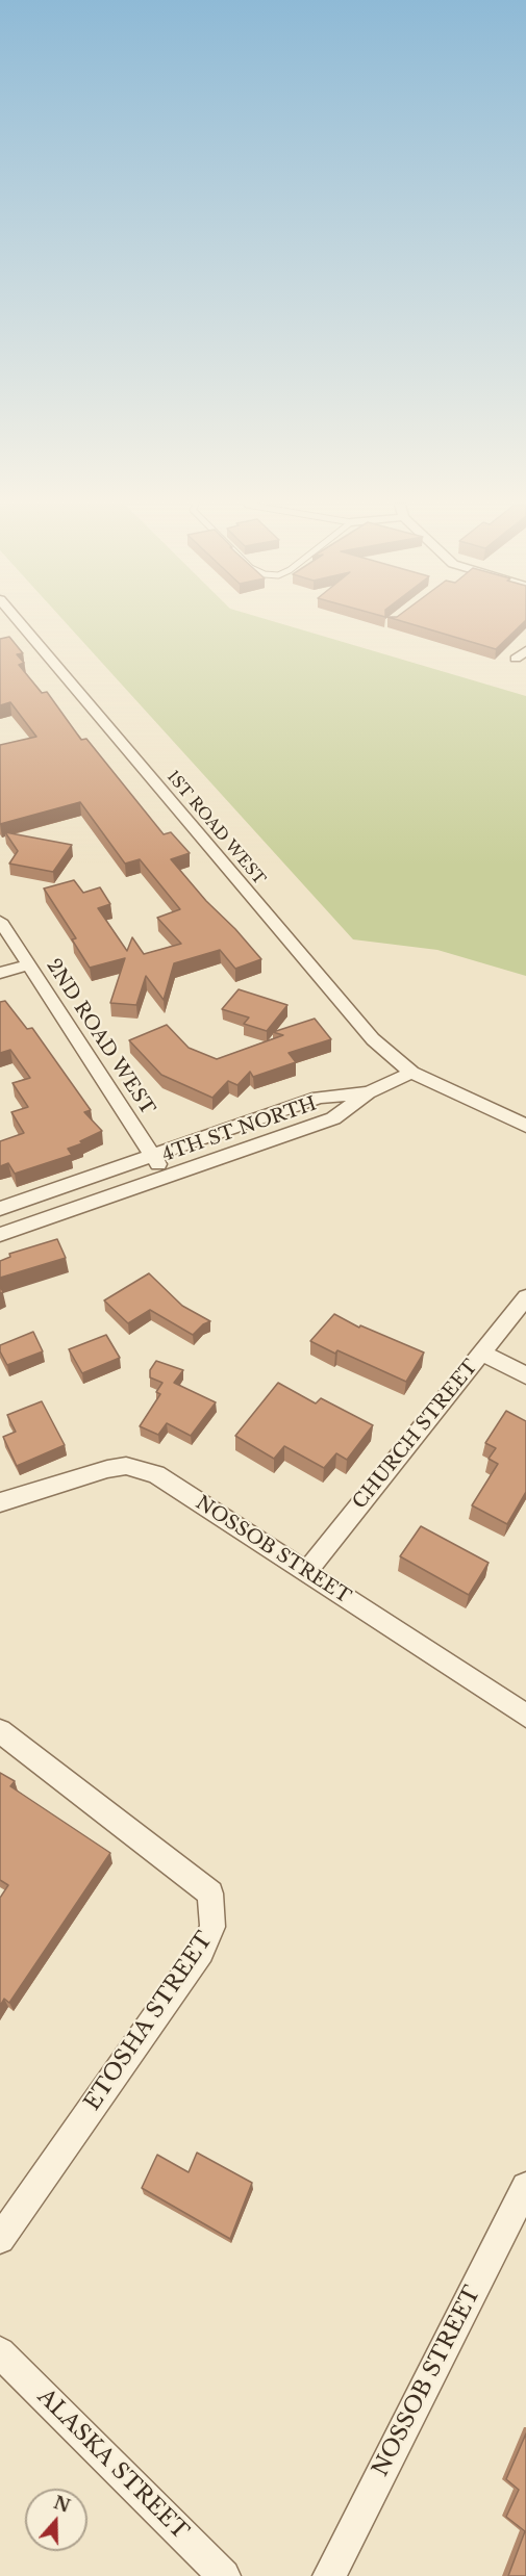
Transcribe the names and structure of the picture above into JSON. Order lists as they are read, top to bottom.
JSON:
{
  "streets": {
    "street": [
      "1ST ROAD WEST",
      "2ND ROAD WEST",
      "4TH ST NORTH",
      "CHURCH STREET",
      "NOSSOB STREET",
      "ETOSHA STREET",
      "ALASKA STREET"
    ]
  },
  "crossings": [
    ["2ND ROAD WEST", "4TH ST NORTH"],
    ["CHURCH STREET", "NOSSOB STREET"]
  ],
  "north": "top"
}
